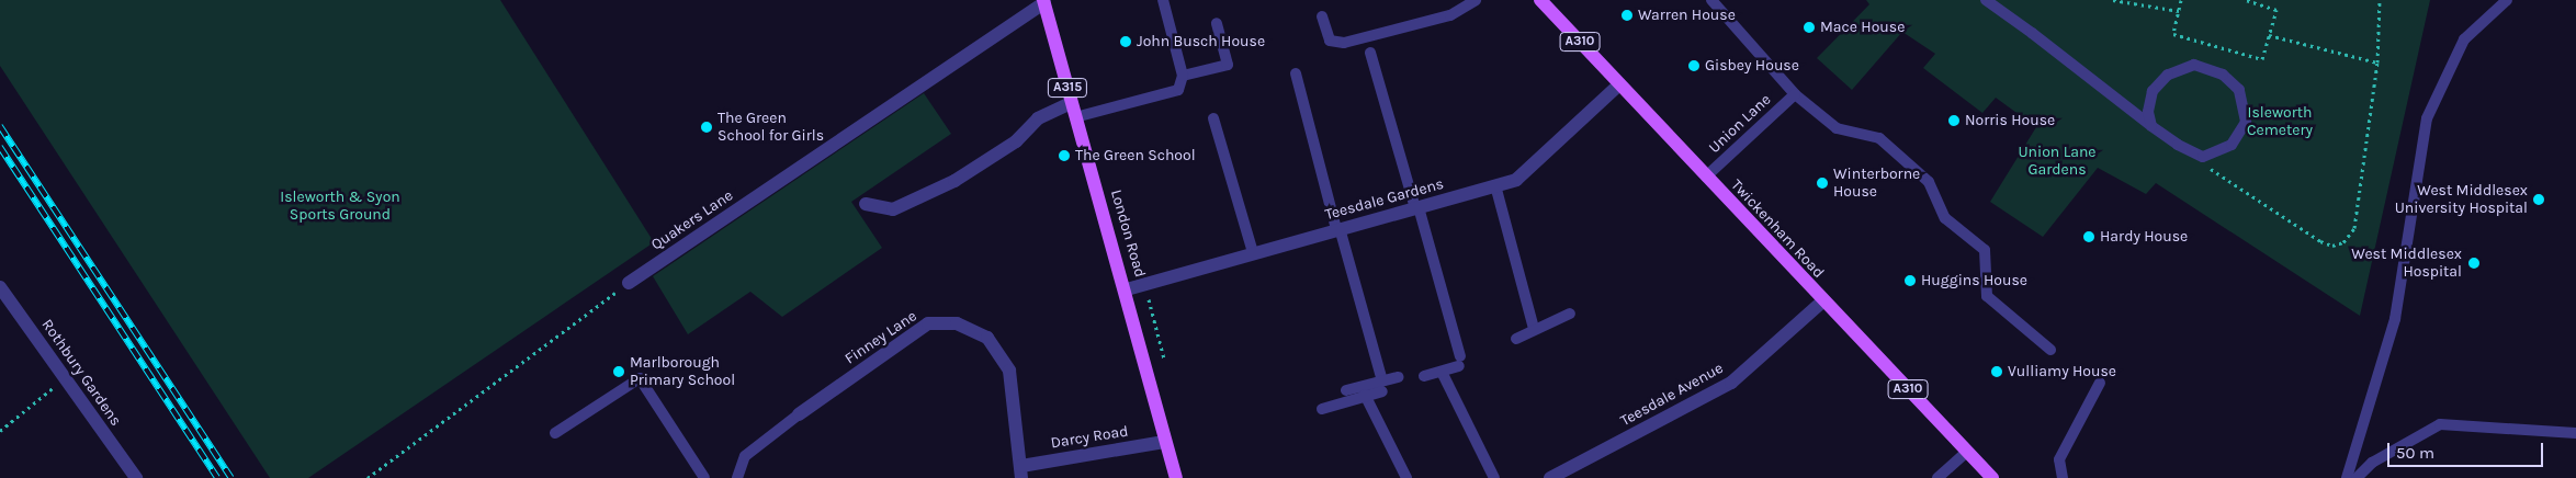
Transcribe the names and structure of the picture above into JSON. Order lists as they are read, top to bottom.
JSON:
{
  "streets": {
    "main road": [
      "A310",
      "A315",
      "Twickenham Road",
      "London Road"
    ],
    "street": [
      "Teesdale Gardens",
      "Quakers Lane",
      "Finney Lane",
      "Rothbury Gardens",
      "Teesdale Avenue",
      "Darcy Road"
    ],
    "lane": ["Union Lane"]
  },
  "crossings": [
    ["Union Lane", "Twickenham Road"],
    ["Teesdale Gardens", "Twickenham Road"],
    ["Teesdale Gardens", "London Road"],
    ["Quakers Lane", "London Road"],
    ["Twickenham Road", "Teesdale Avenue"],
    ["London Road", "Darcy Road"],
    ["Finney Lane", "Darcy Road"]
  ],
  "parks": ["Isleworth Cemetery", "Union Lane Gardens", "Isleworth & Syon Sports Ground"],
  "places": [
    "Warren House",
    "Mace House",
    "John Busch House",
    "Gisbey House",
    "Norris House",
    "The Green School for Girls",
    "The Green School",
    "Winterborne House",
    "West Middlesex University Hospital",
    "Hardy House",
    "West Middlesex Hospital",
    "Huggins House",
    "Marlborough Primary School",
    "Vulliamy House"
  ],
  "scale_bar": "50 m"
}
